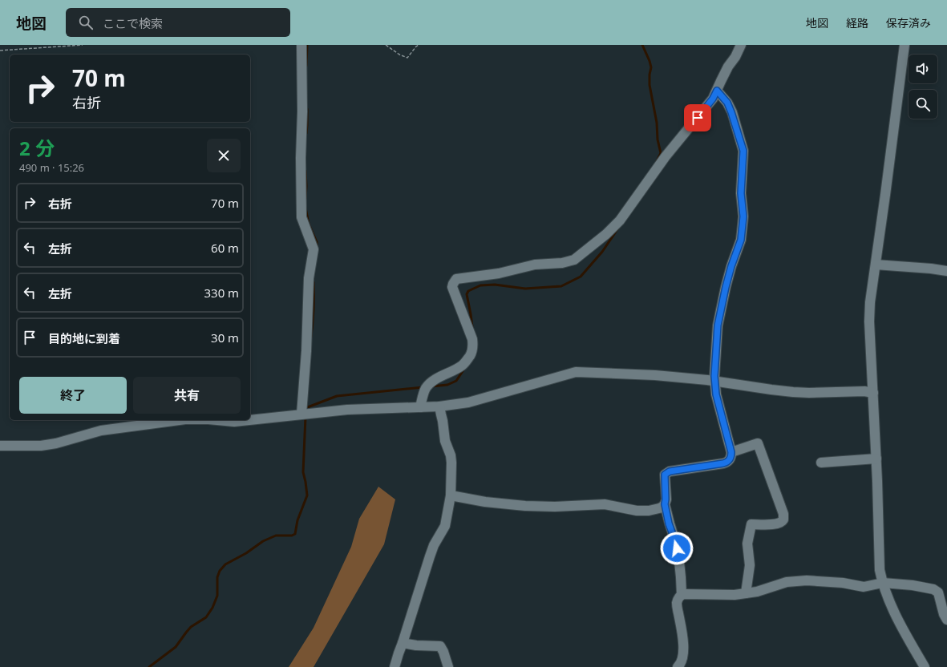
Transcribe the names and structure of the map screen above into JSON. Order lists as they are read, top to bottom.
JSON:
{
  "page": {
    "header": "地図",
    "search": "ここで検索",
    "nav": ["地図", "経路", "保存済み"],
    "turn": ["70 m", "右折"],
    "heading": ["2 分", "490 m · 15:26"],
    "list": [
      {
        "name": "右折",
        "value": "70 m"
      },
      {
        "name": "左折",
        "value": "60 m"
      },
      {
        "name": "左折",
        "value": "330 m"
      },
      {
        "name": "目的地に到着",
        "value": "30 m"
      }
    ],
    "buttons": ["終了", "共有"]
  }
}
